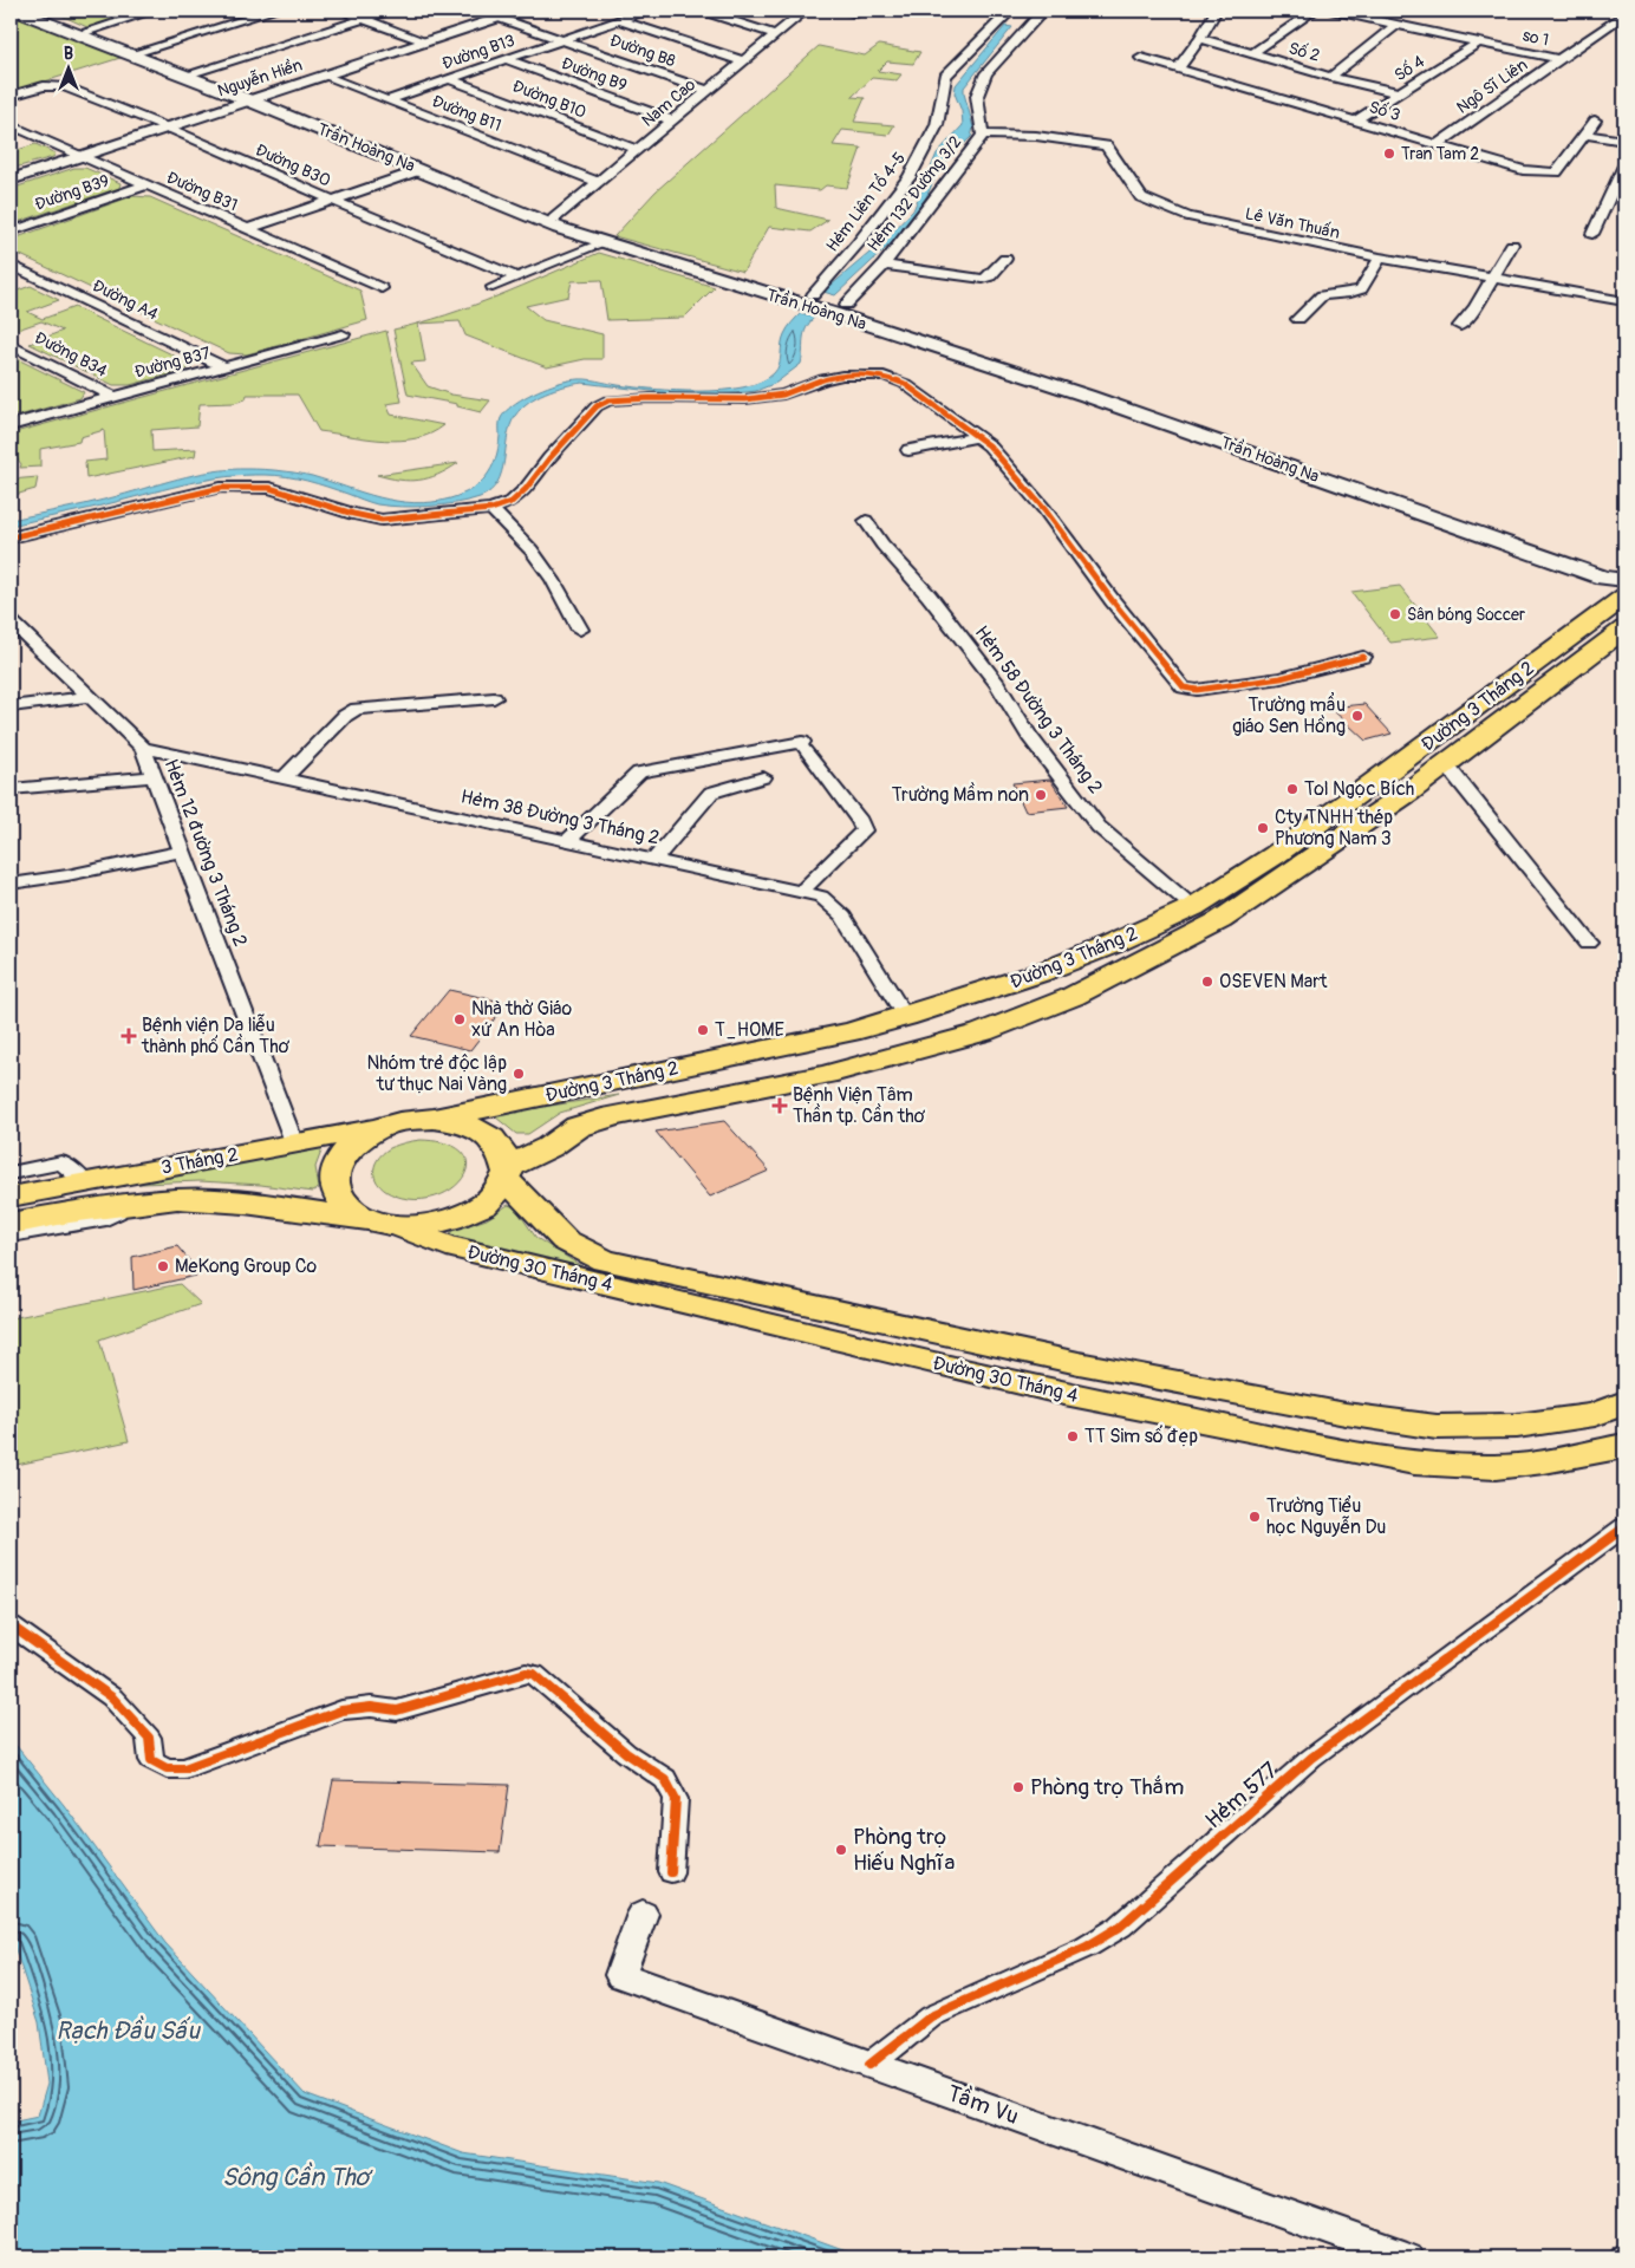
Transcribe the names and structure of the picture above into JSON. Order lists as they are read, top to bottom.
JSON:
{
  "streets": {
    "highway": ["Đường 3 Tháng 2", "3 Tháng 2"],
    "main road": ["Trần Hoàng Na", "Đường 30 Tháng 4"],
    "street": [
      "so 1",
      "Đường B8",
      "Đường B13",
      "Số 2",
      "Số 4",
      "Đường B9",
      "Nguyễn Hiền",
      "Ngô Sĩ Liên",
      "Đường B10",
      "Nam Cao",
      "Số 3",
      "Đường B11",
      "Đường B30",
      "Đường B31",
      "Đường B39",
      "Hẻm 132 Đường 3/2",
      "Hẻm Liên Tổ 4-5",
      "Lê Văn Thuấn",
      "Đường A4",
      "Đường B34",
      "Đường B37",
      "Hẻm 58 Đường 3 Tháng 2",
      "Hẻm 38 Đường 3 Tháng 2",
      "Hẻm 12 đường 3 Tháng 2",
      "Hẻm 577",
      "Tầm Vu"
    ]
  },
  "crossings": [
    ["so 1", "Số 4"],
    ["so 1", "Ngô Sĩ Liên"],
    ["Đường B8", "Đường B13"],
    ["Đường B8", "Nguyễn Hiền"],
    ["Đường B8", "Nam Cao"],
    ["Đường B13", "Đường B9"],
    ["Đường B13", "Đường B10"],
    ["Đường B13", "Đường B11"],
    ["Số 2", "Số 4"],
    ["Số 4", "Số 3"],
    ["Đường B9", "Nam Cao"],
    ["Nguyễn Hiền", "Đường B11"],
    ["Nguyễn Hiền", "Trần Hoàng Na"],
    ["Nguyễn Hiền", "Đường B30"],
    ["Nguyễn Hiền", "Đường B31"],
    ["Ngô Sĩ Liên", "Số 3"],
    ["Đường B10", "Nam Cao"],
    ["Nam Cao", "Đường B11"],
    ["Nam Cao", "Trần Hoàng Na"],
    ["Trần Hoàng Na", "Hẻm 132 Đường 3/2"],
    ["Trần Hoàng Na", "Hẻm Liên Tổ 4-5"],
    ["Đường B31", "Đường B39"],
    ["Hẻm 132 Đường 3/2", "Lê Văn Thuấn"],
    ["Đường A4", "Đường B37"],
    ["Đường B34", "Đường B37"],
    ["Đường 3 Tháng 2", "Hẻm 58 Đường 3 Tháng 2"],
    ["Đường 3 Tháng 2", "Hẻm 38 Đường 3 Tháng 2"],
    ["Đường 3 Tháng 2", "3 Tháng 2"],
    ["Đường 3 Tháng 2", "Đường 30 Tháng 4"],
    ["Hẻm 38 Đường 3 Tháng 2", "Hẻm 12 đường 3 Tháng 2"],
    ["Hẻm 12 đường 3 Tháng 2", "3 Tháng 2"],
    ["3 Tháng 2", "Đường 30 Tháng 4"],
    ["Hẻm 577", "Tầm Vu"]
  ],
  "water": ["Rạch Đầu Sấu", "Sông Cần Thơ"],
  "places": {
    "other": [
      "Tran Tam 2",
      "Sân bóng Soccer",
      "Trường mẩu giáo Sen Hồng",
      "Tol Ngọc Bích",
      "Trường Mầm non",
      "Cty TNHH thép Phương Nam 3",
      "OSEVEN Mart",
      "Nhà thờ Giáo xứ An Hòa",
      "T_HOME",
      "Nhóm trẻ độc lập tư thục Nai Vàng",
      "MeKong Group Co",
      "TT Sim số đẹp",
      "Trường Tiểu học Nguyễn Du",
      "Phòng trọ Thắm",
      "Phòng trọ Hiếu Nghĩa"
    ],
    "health": ["Bệnh viện Da liễu thành phố Cần Thơ", "Bệnh Viện Tâm Thần tp. Cần thơ"]
  },
  "north": "top"
}
